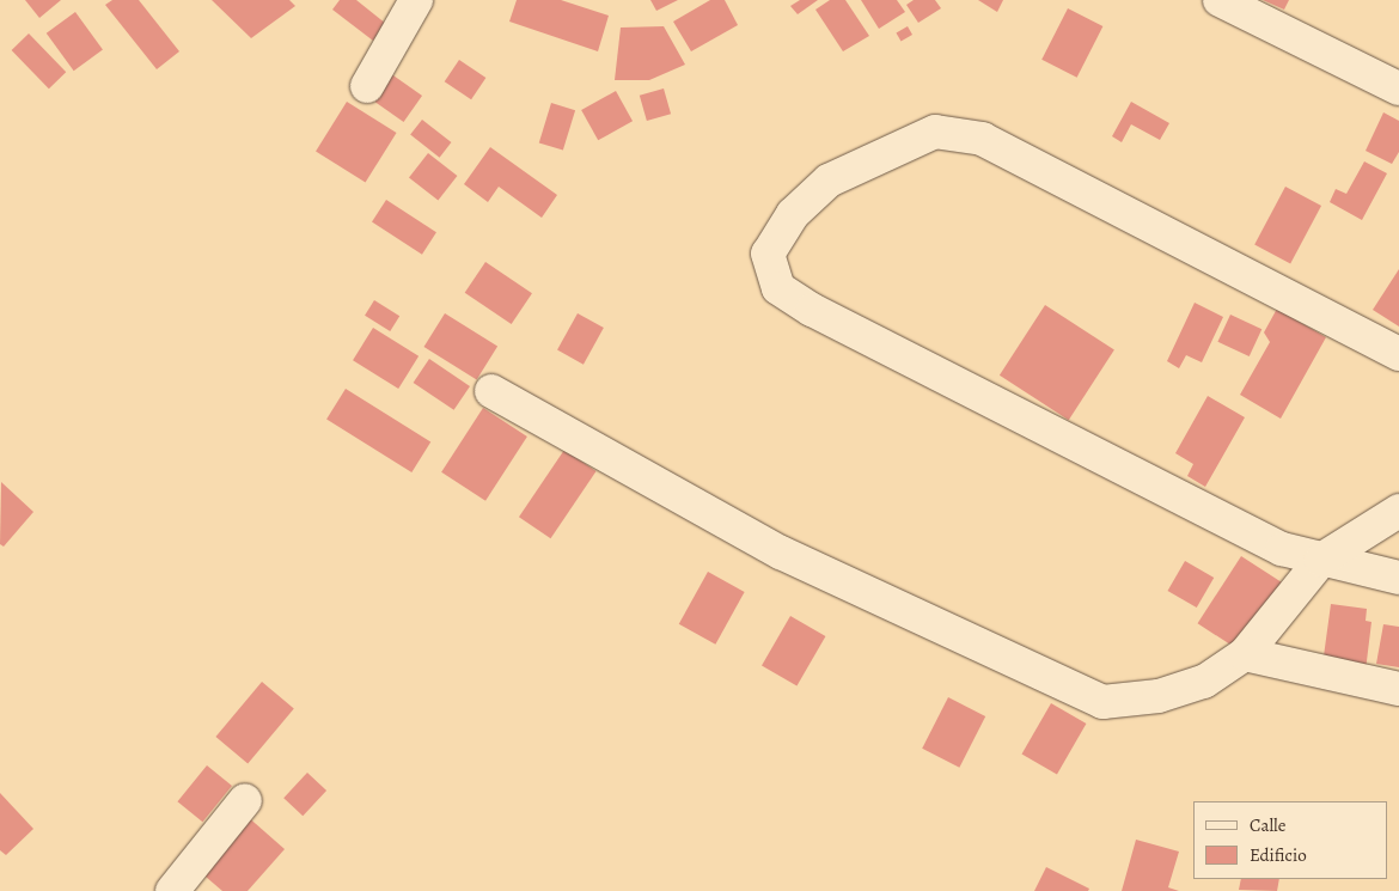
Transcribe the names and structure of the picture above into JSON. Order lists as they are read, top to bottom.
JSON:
{
  "legend": ["Calle", "Edificio"]
}
